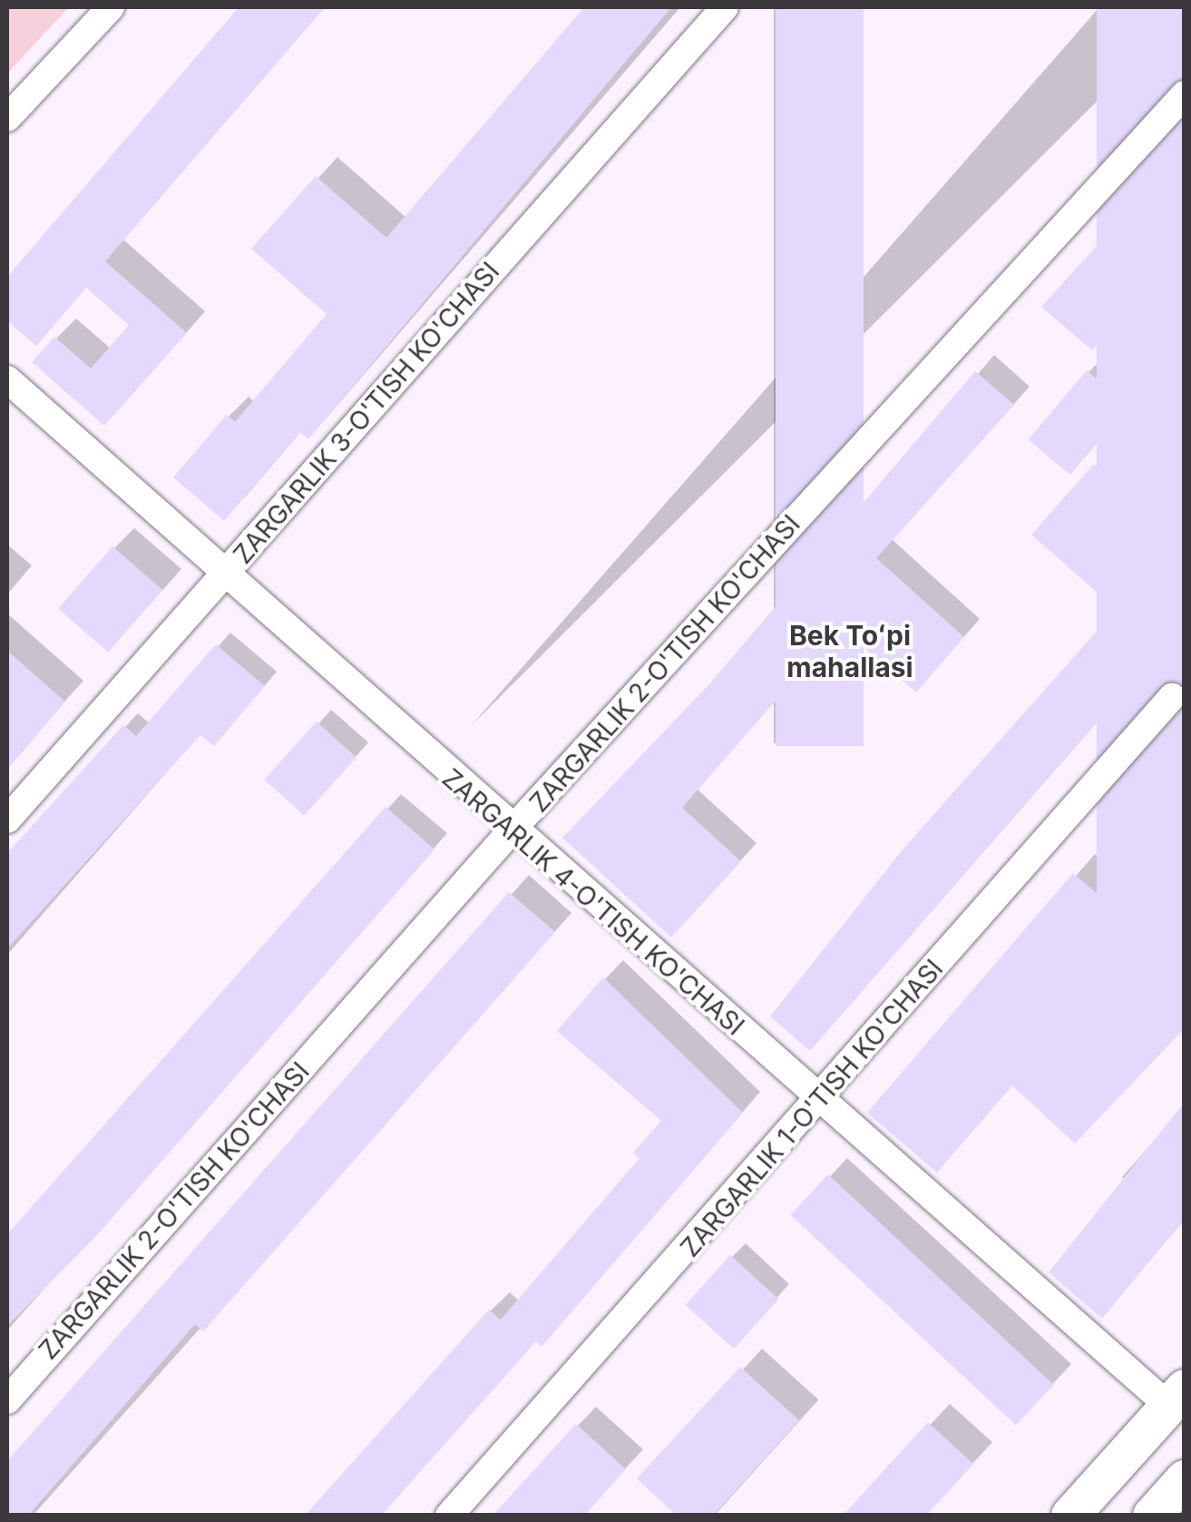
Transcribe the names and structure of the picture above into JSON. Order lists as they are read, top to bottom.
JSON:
{
  "streets": {
    "street": [
      "ZARGARLIK 3-O'TISH KO'CHASI",
      "ZARGARLIK 2-O'TISH KO'CHASI",
      "ZARGARLIK 4-O'TISH KO'CHASI",
      "ZARGARLIK 1-O'TISH KO'CHASI"
    ]
  },
  "crossings": [
    ["ZARGARLIK 3-O'TISH KO'CHASI", "ZARGARLIK 4-O'TISH KO'CHASI"],
    ["ZARGARLIK 2-O'TISH KO'CHASI", "ZARGARLIK 4-O'TISH KO'CHASI"],
    ["ZARGARLIK 4-O'TISH KO'CHASI", "ZARGARLIK 1-O'TISH KO'CHASI"]
  ],
  "districts": ["Bek Toʻpi mahallasi"]
}
